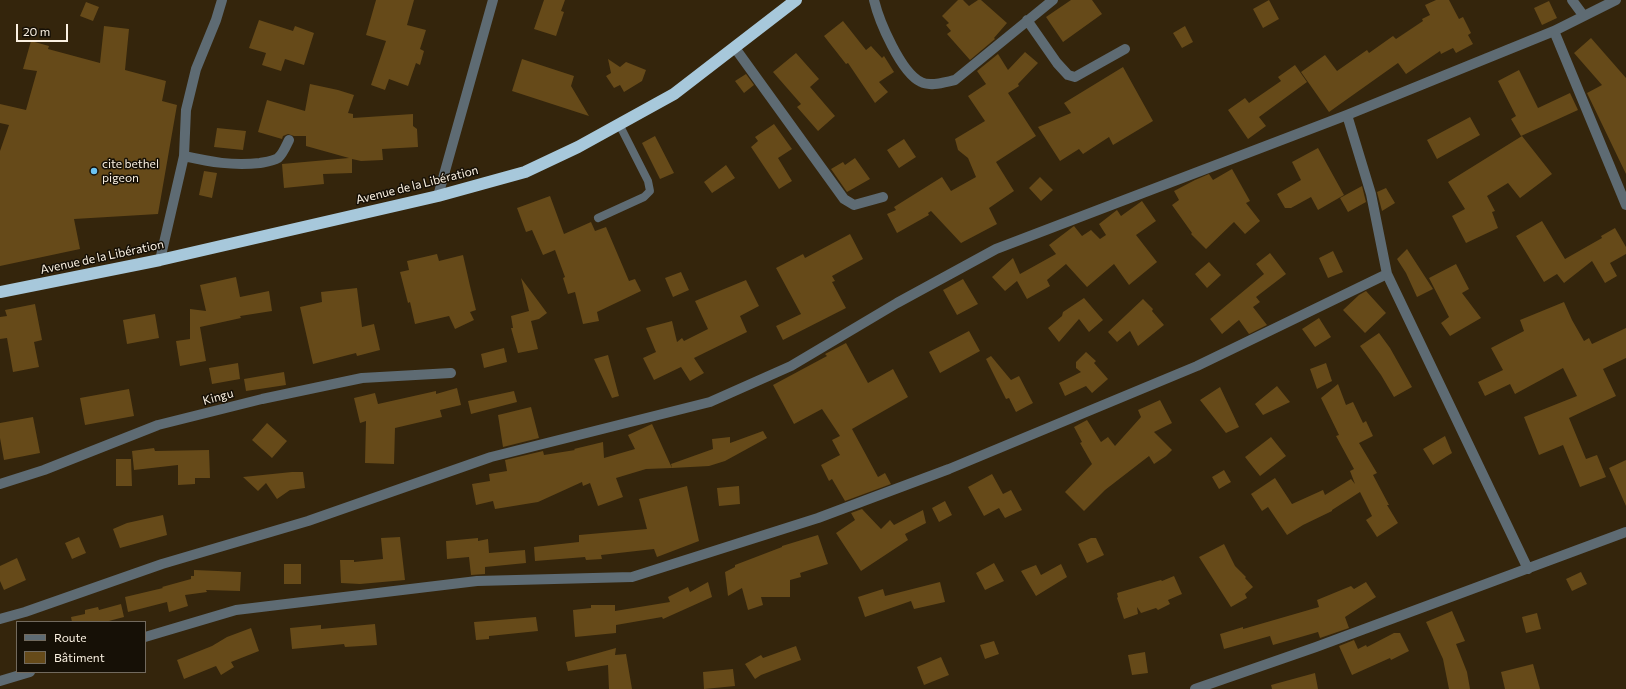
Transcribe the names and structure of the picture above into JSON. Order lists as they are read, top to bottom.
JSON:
{
  "streets": {
    "highway": ["Avenue de la Libération"],
    "street": ["Kingu"]
  },
  "places": ["cite bethel pigeon"],
  "legend": ["Route", "Bâtiment"],
  "scale_bar": "20 m"
}
